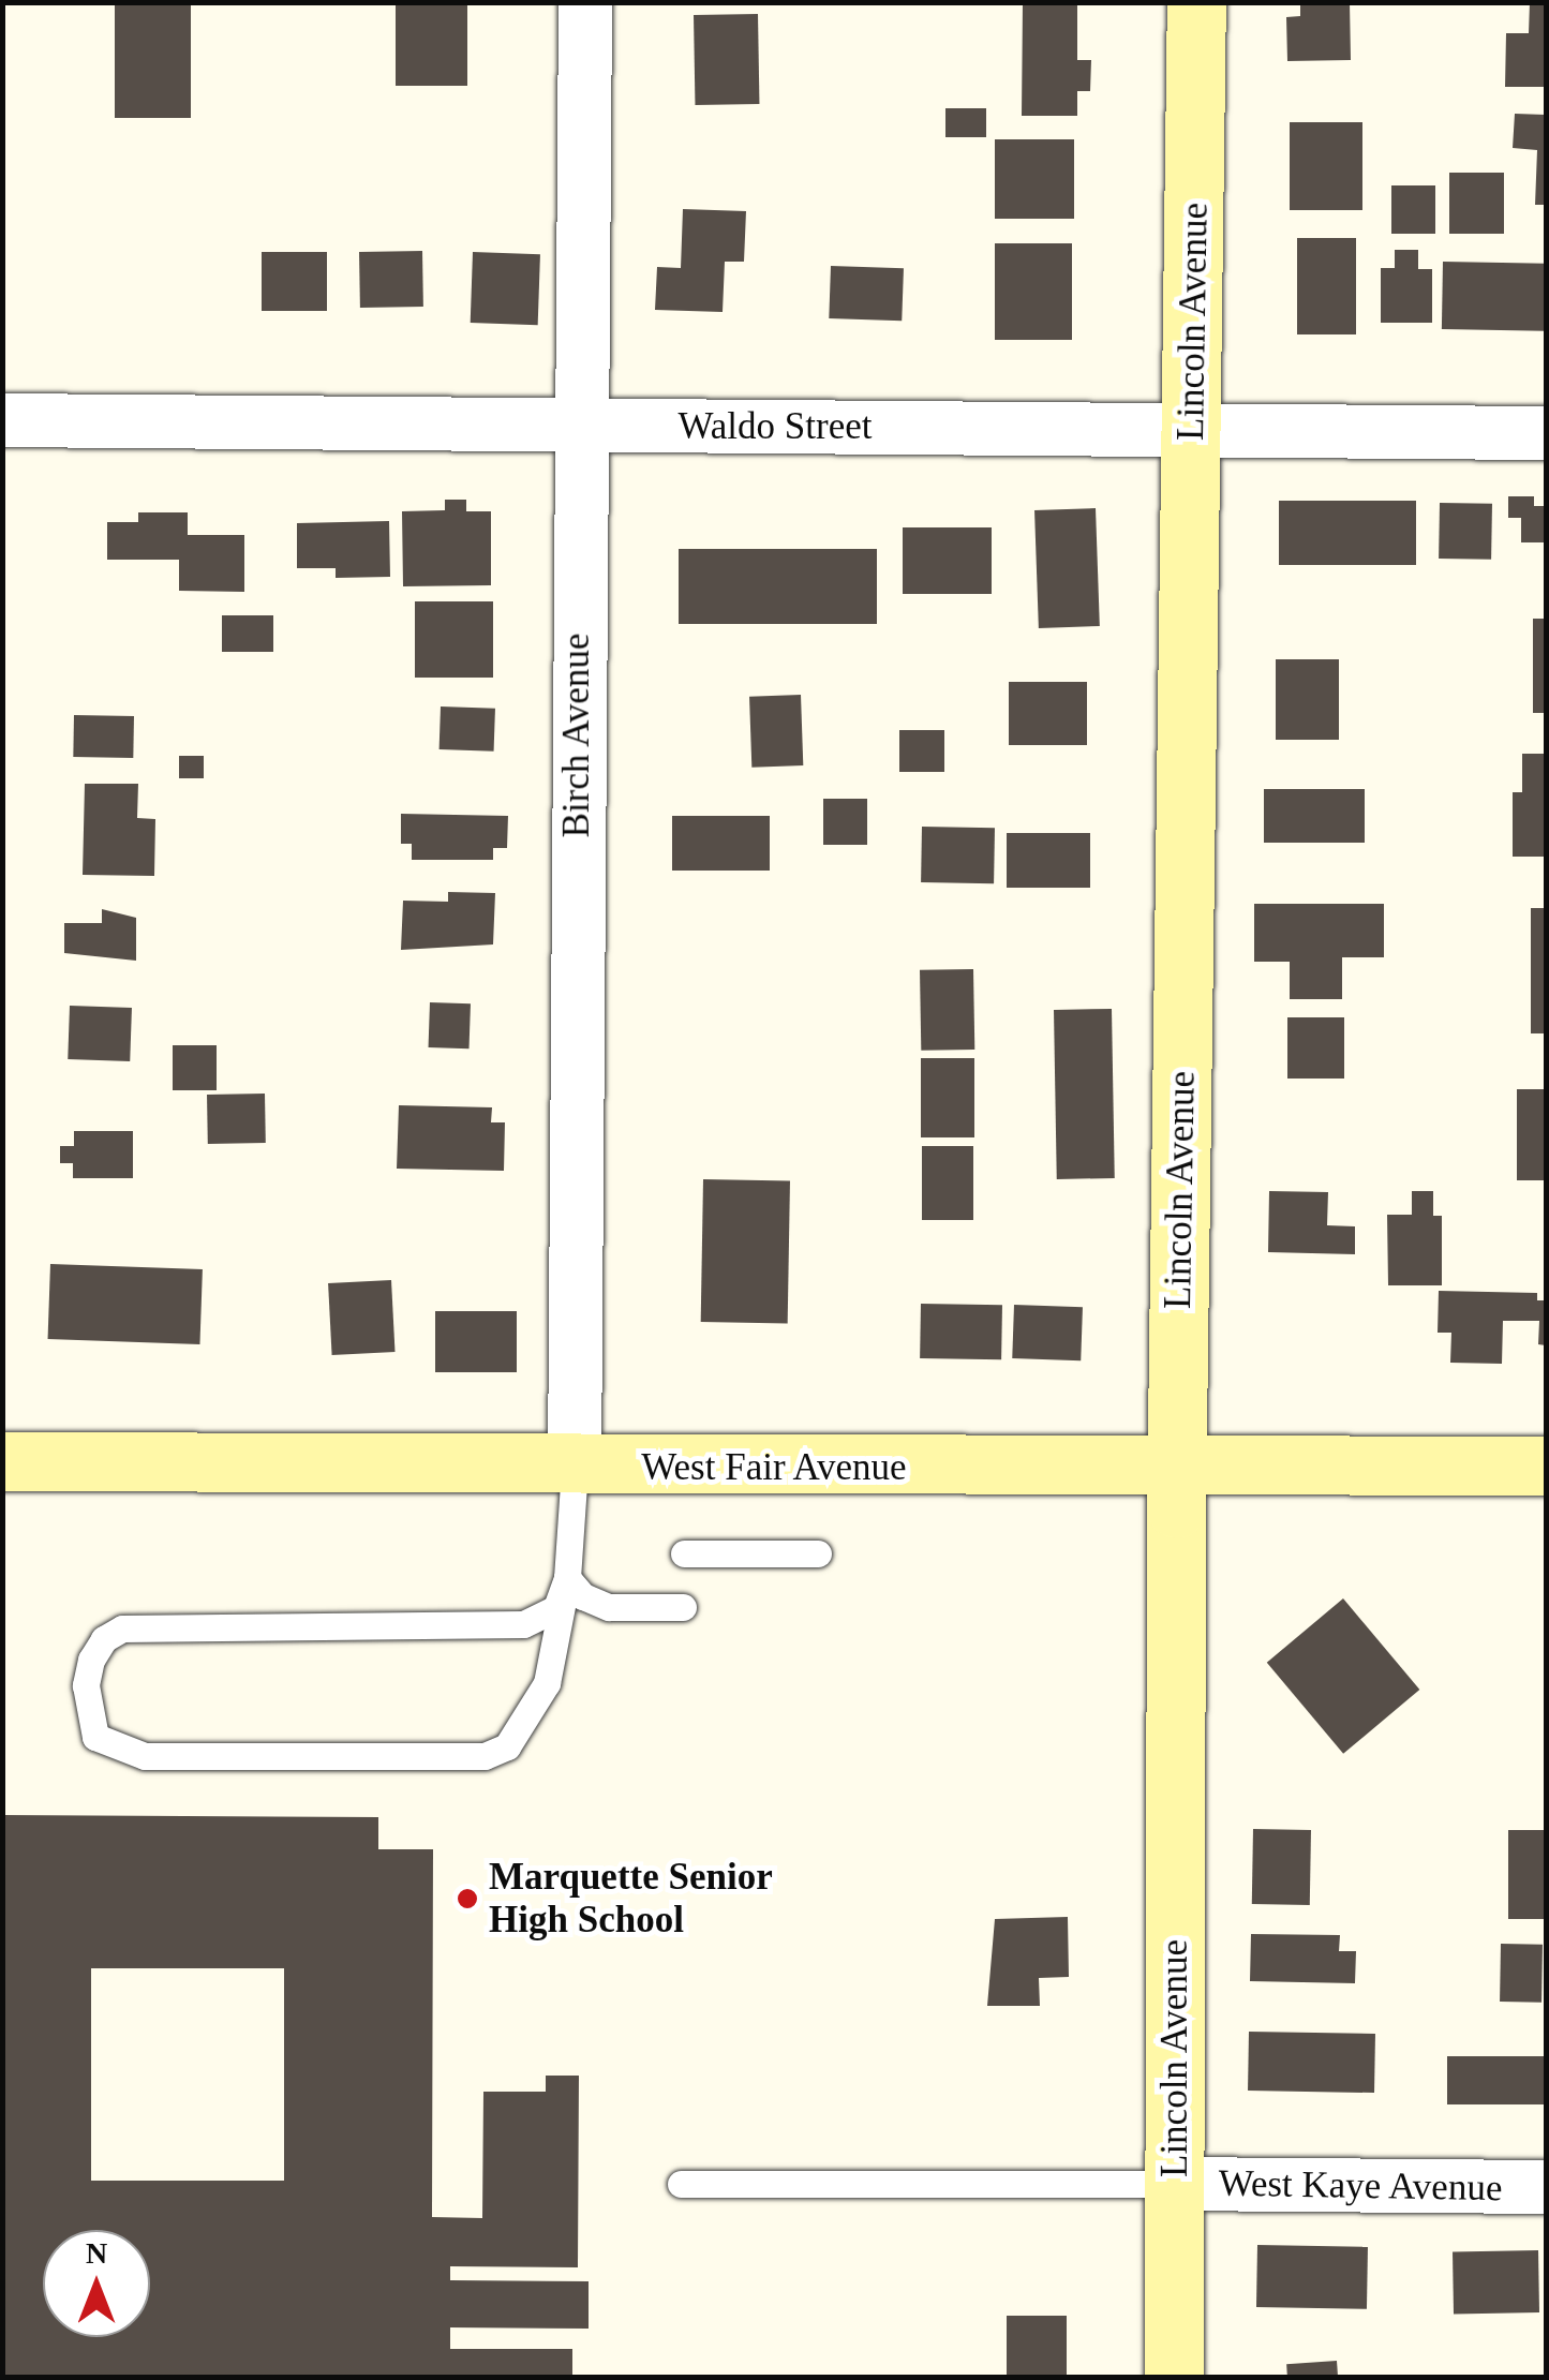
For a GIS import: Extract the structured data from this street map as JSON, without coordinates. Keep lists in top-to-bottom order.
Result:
{
  "streets": {
    "street": [
      "Lincoln Avenue",
      "Waldo Street",
      "Birch Avenue",
      "West Fair Avenue",
      "West Kaye Avenue"
    ]
  },
  "crossings": [
    ["Lincoln Avenue", "Waldo Street"],
    ["Lincoln Avenue", "West Fair Avenue"],
    ["Lincoln Avenue", "West Kaye Avenue"],
    ["Waldo Street", "Birch Avenue"],
    ["Birch Avenue", "West Fair Avenue"]
  ],
  "places": ["Marquette Senior High School"],
  "north": "top"
}
